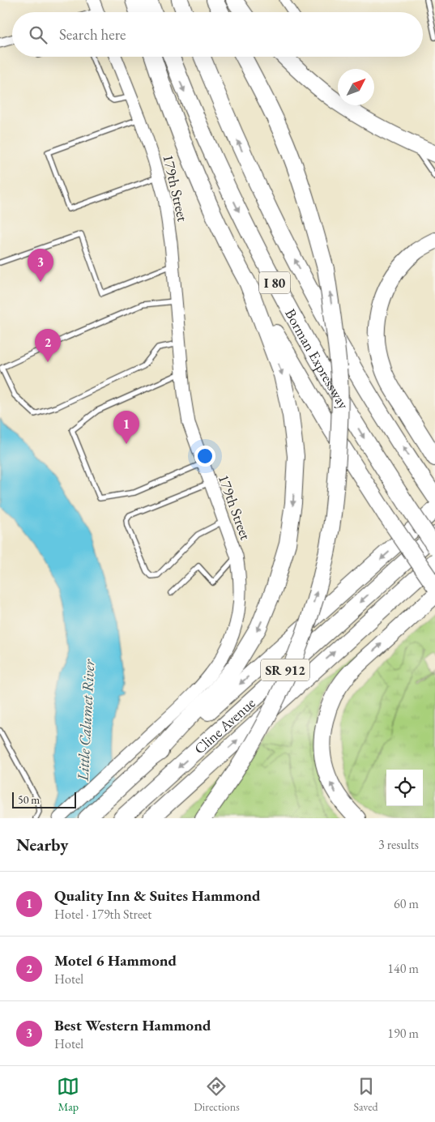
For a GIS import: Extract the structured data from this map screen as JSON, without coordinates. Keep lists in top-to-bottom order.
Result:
{
  "streets": {
    "highway": [
      "I 80",
      "Borman Expressway",
      "SR 912",
      "Cline Avenue"
    ],
    "street": ["179th Street"]
  },
  "water": ["Little Calumet River"],
  "scale_bar": "50 m",
  "north": "top right",
  "page": {
    "search": "Search here",
    "pins": ["3", "2", "1"],
    "scale": "50 m",
    "heading": ["Nearby", "3 results"],
    "list": [
      {
        "mark": "1",
        "name": "Quality Inn & Suites Hammond",
        "note": "Hotel · 179th Street",
        "value": "60 m"
      },
      {
        "mark": "2",
        "name": "Motel 6 Hammond",
        "note": "Hotel",
        "value": "140 m"
      },
      {
        "mark": "3",
        "name": "Best Western Hammond",
        "note": "Hotel",
        "value": "190 m"
      }
    ],
    "nav": ["Map", "Directions", "Saved"]
  }
}
